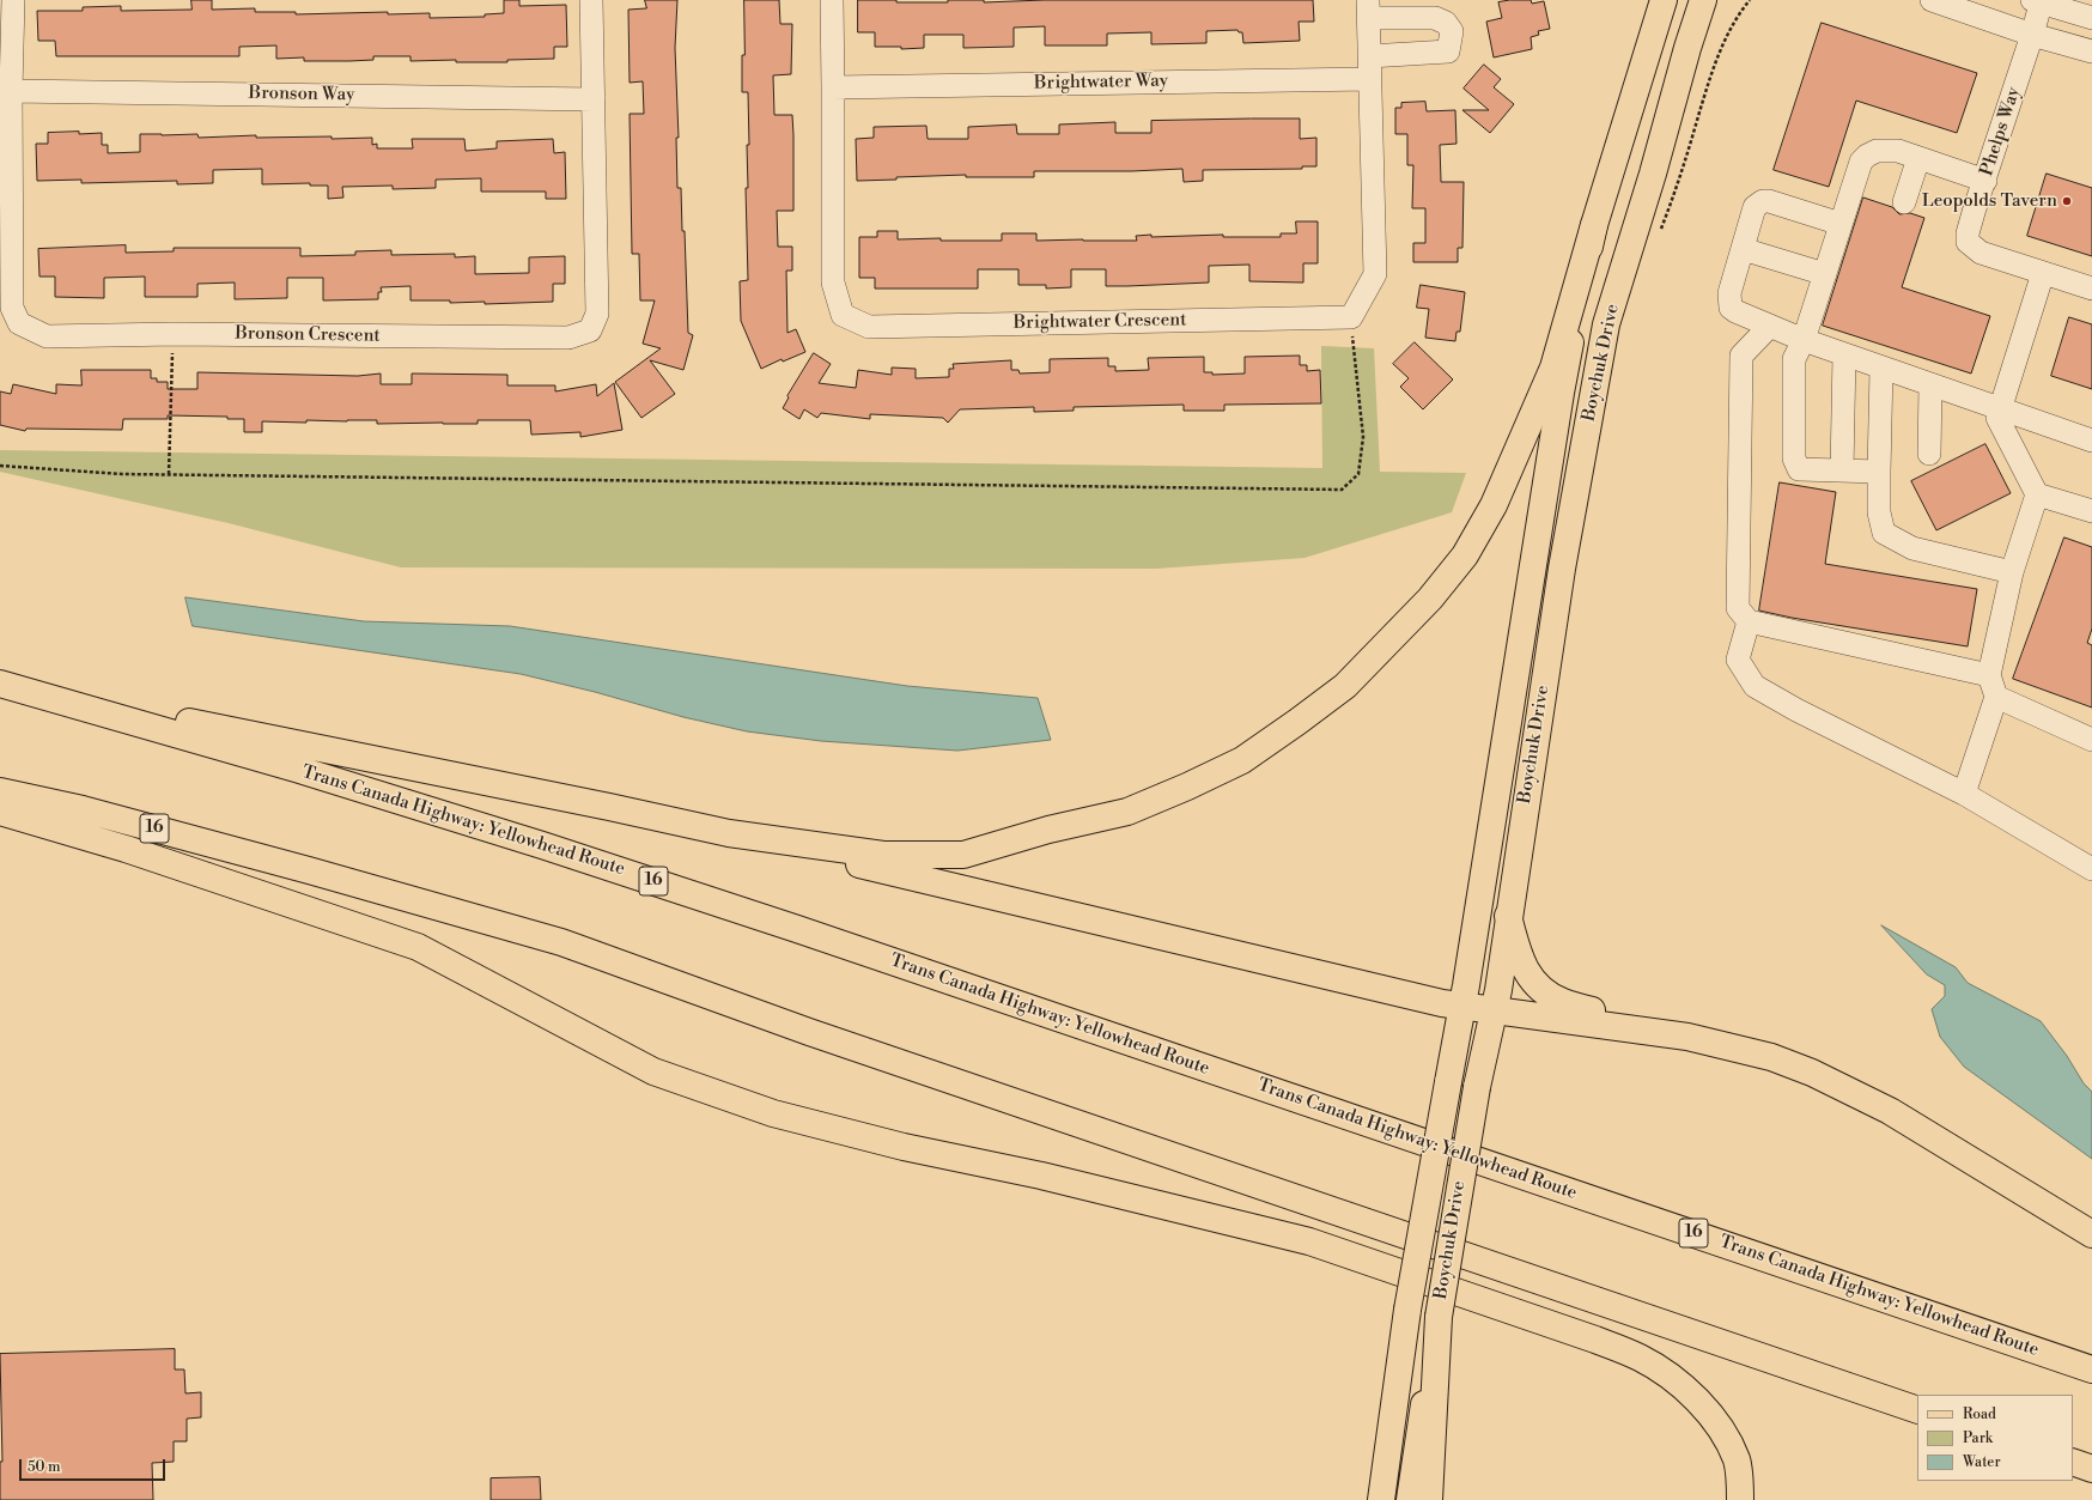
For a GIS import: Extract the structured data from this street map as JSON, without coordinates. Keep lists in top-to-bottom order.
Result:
{
  "streets": {
    "main road": ["Boychuk Drive", "Trans Canada Highway: Yellowhead Route", "16"],
    "street": [
      "Brightwater Way",
      "Bronson Way",
      "Phelps Way",
      "Brightwater Crescent",
      "Bronson Crescent"
    ]
  },
  "crossings": [
    ["Brightwater Way", "Brightwater Crescent"],
    ["Bronson Way", "Bronson Crescent"]
  ],
  "places": ["Leopolds Tavern"],
  "legend": ["Road", "Park", "Water"],
  "scale_bar": "50 m"
}
